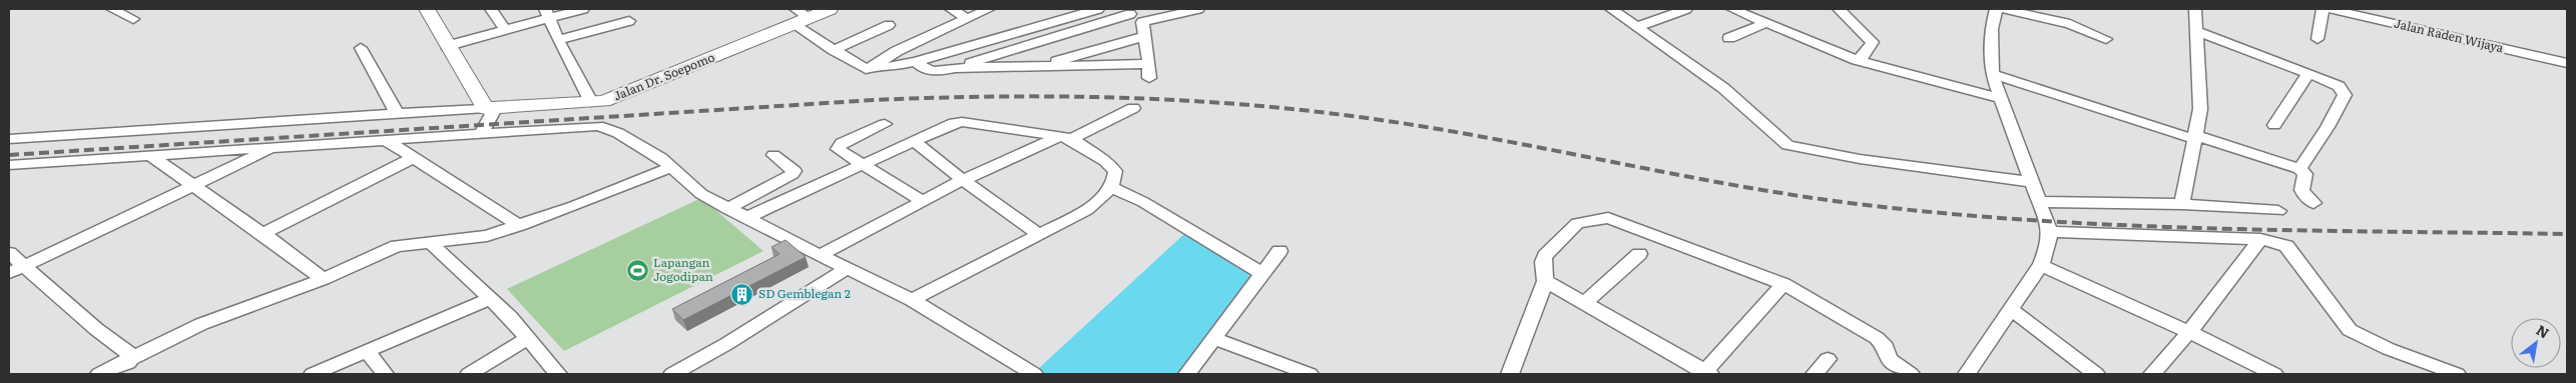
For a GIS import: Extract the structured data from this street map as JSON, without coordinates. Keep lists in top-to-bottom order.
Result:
{
  "streets": {
    "street": ["Jalan Raden Wijaya", "Jalan Dr. Soepomo"]
  },
  "places": {
    "sports": ["Lapangan Jogodipan"],
    "building": ["SD Gemblegan 2"]
  },
  "north": "top right"
}
